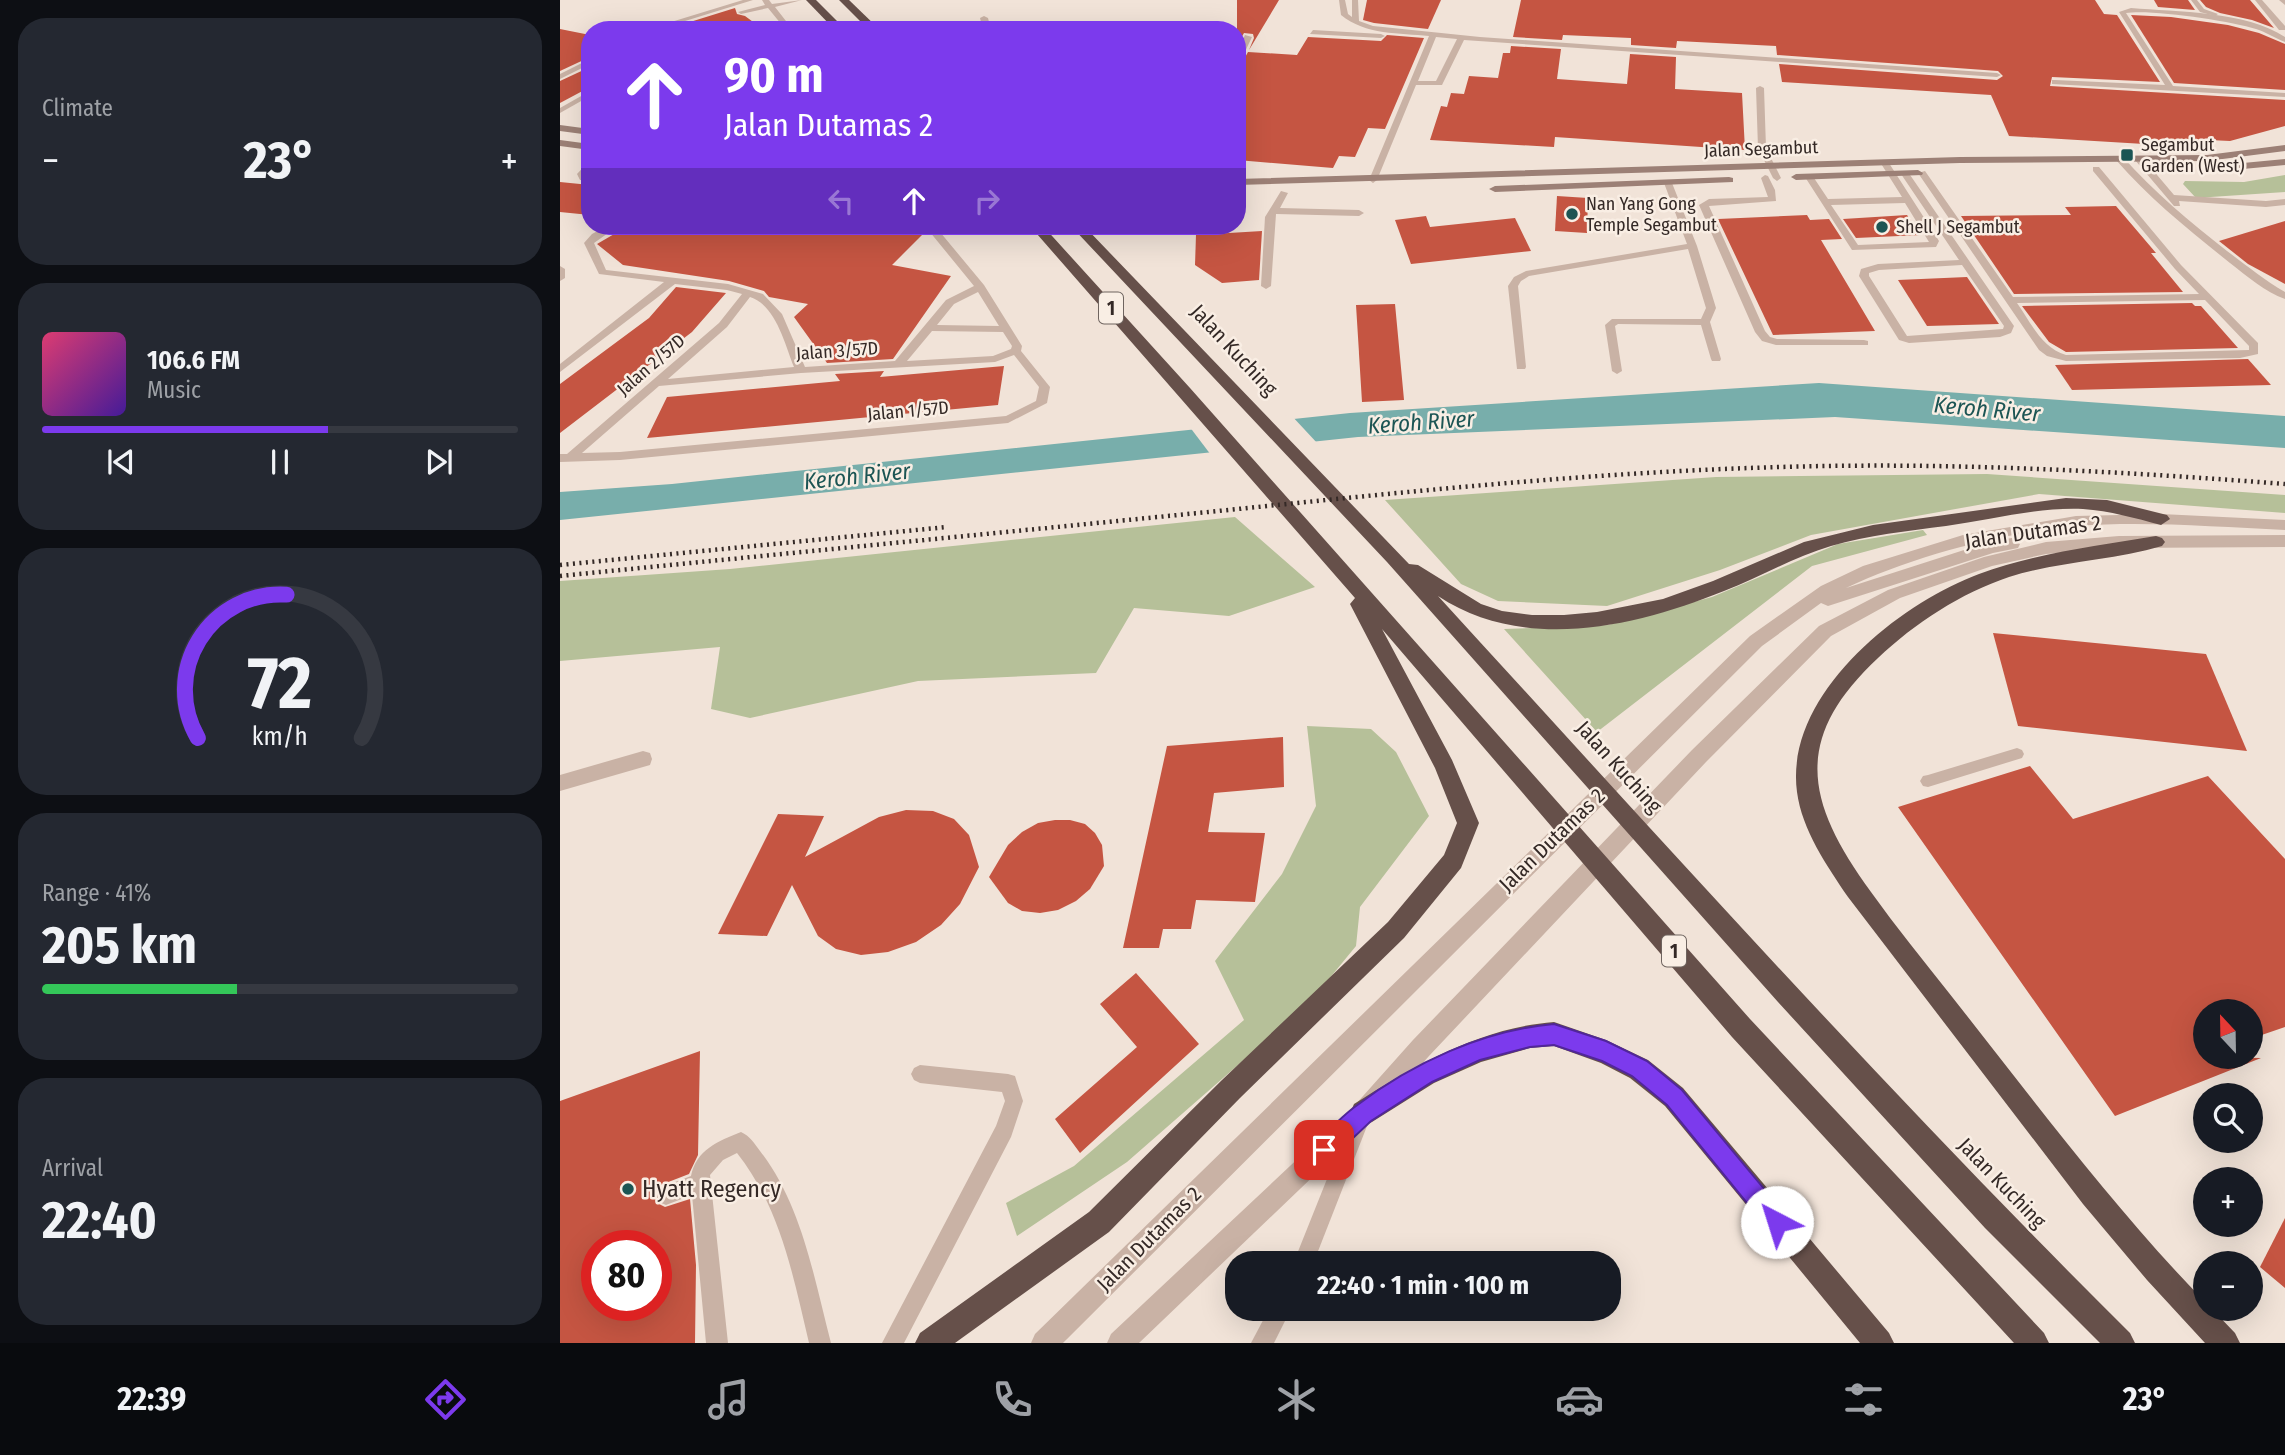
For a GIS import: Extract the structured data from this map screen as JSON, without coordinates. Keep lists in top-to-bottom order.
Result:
{
  "streets": {
    "highway": ["1", "Jalan Kuching"],
    "main road": ["Jalan Segambut"],
    "street": ["Jalan Dutamas 2"],
    "lane": ["Jalan 3/57D", "Jalan 2/57D", "Jalan 1/57D"]
  },
  "crossings": [
    ["Jalan 3/57D", "Jalan 2/57D"],
    ["Jalan 3/57D", "Jalan 1/57D"],
    ["Jalan 2/57D", "Jalan 1/57D"]
  ],
  "water": ["Keroh River"],
  "places": {
    "transit": ["Segambut Garden (West)"],
    "other": ["Nan Yang Gong Temple Segambut", "Shell J Segambut", "Hyatt Regency"]
  },
  "north": "top",
  "page": {
    "tile": [
      "Climate",
      ["Range · 41%", "205 km"],
      ["Arrival", "22:40"]
    ],
    "turn": ["90 m", "Jalan Dutamas 2"],
    "heat": ["−", "23°", "+"],
    "song": ["106.6 FM", "Music"],
    "map_buttons": ["+", "−"],
    "limit": "80",
    "trip": "22:40 · 1 min · 100 m",
    "tabs": ["22:39", "23°"],
    "gauge": ["72", "km/h"]
  }
}
